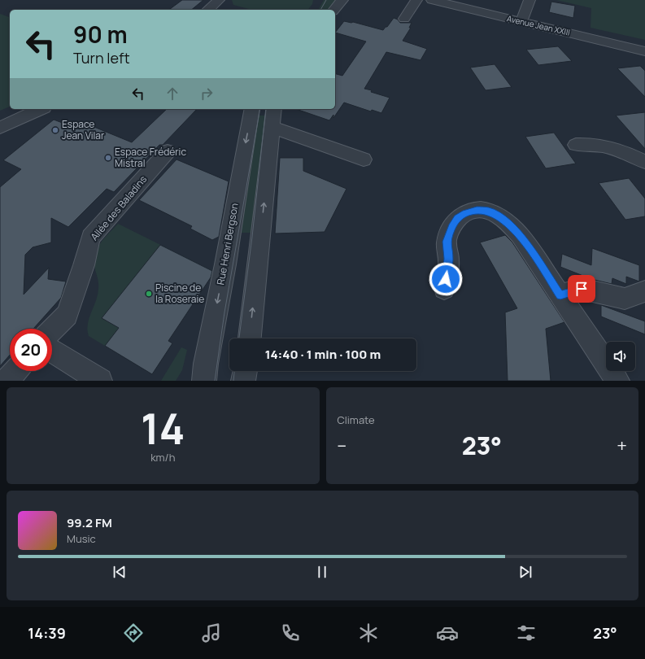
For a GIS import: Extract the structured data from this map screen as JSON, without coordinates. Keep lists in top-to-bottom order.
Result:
{
  "streets": {
    "street": ["Avenue Jean XXIII", "Allée des Baladins", "Rue Henri Bergson"]
  },
  "places": ["Espace Jean Vilar", "Espace Frédéric Mistral", "Piscine de la Roseraie"],
  "page": {
    "turn": ["90 m", "Turn left"],
    "limit": "20",
    "trip": "14:40 · 1 min · 100 m",
    "tile": [
      ["14", "km/h"],
      "Climate"
    ],
    "heat": ["−", "23°", "+"],
    "song": ["99.2 FM", "Music"],
    "tabs": ["14:39", "23°"]
  }
}
